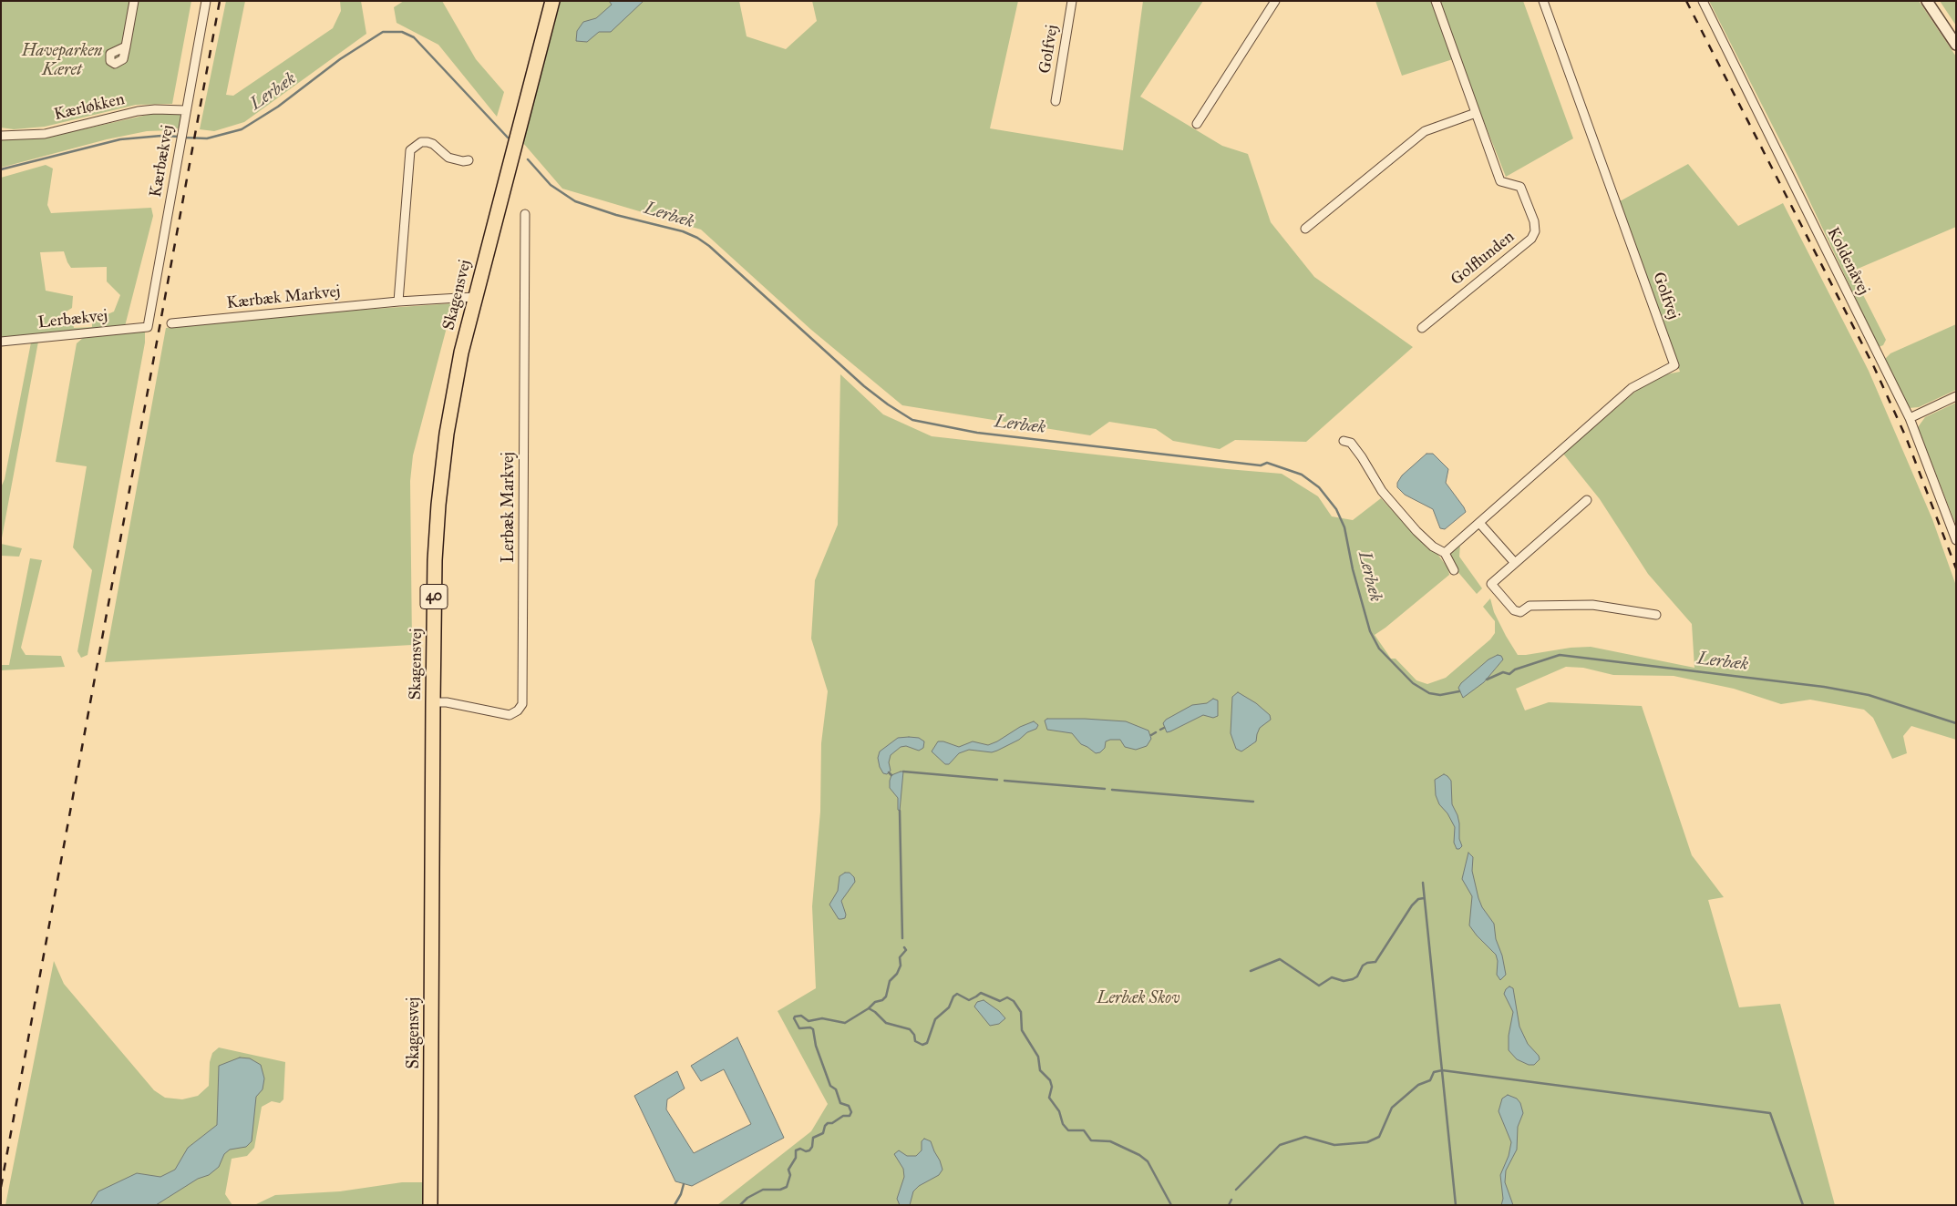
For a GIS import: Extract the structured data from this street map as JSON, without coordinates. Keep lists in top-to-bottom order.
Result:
{
  "streets": {
    "main road": ["Skagensvej", "40"],
    "street": [
      "Golfvej",
      "Kærløkken",
      "Kærbækvej",
      "Golflunden",
      "Koldenåvej",
      "Kærbæk Markvej",
      "Lerbækvej",
      "Lerbæk Markvej"
    ]
  },
  "crossings": [
    ["Kærløkken", "Kærbækvej"],
    ["Kærbækvej", "Lerbækvej"],
    ["Skagensvej", "Kærbæk Markvej"],
    ["Skagensvej", "Lerbæk Markvej"]
  ],
  "water": ["Lerbæk"],
  "parks": ["Haveparken Kæret", "Lerbæk Skov"]
}
